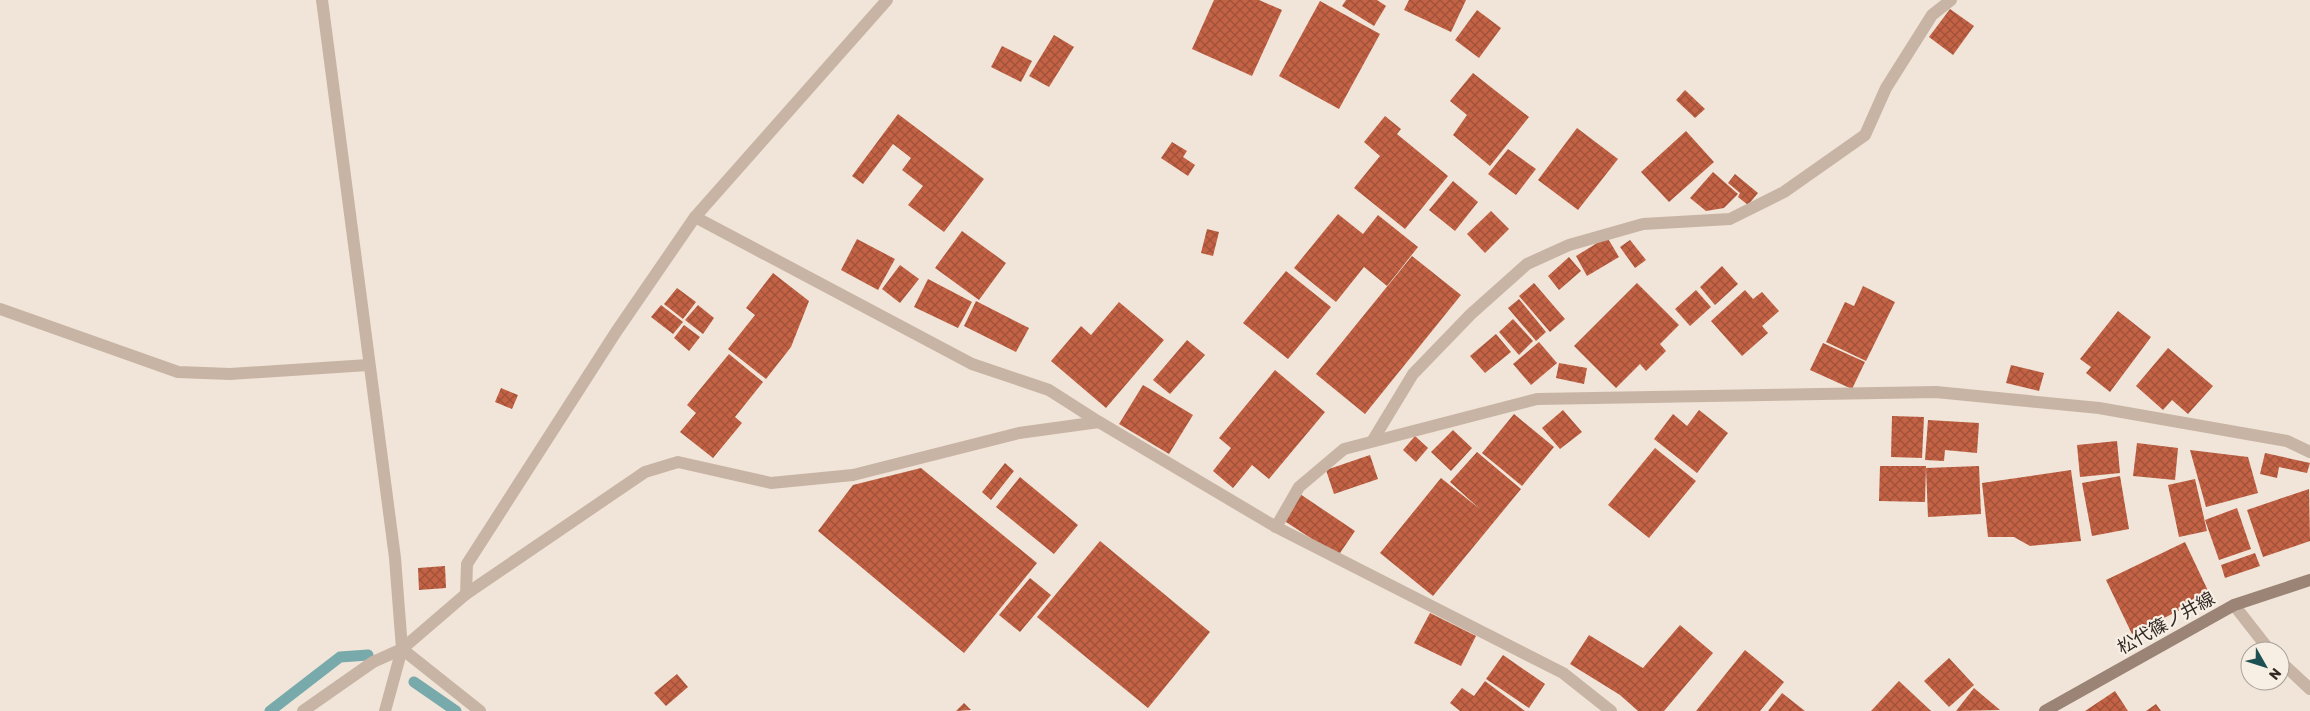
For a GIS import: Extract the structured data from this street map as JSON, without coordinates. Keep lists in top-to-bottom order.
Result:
{
  "streets": {
    "main road": ["松代篠ノ井線"]
  },
  "north": "bottom right"
}
